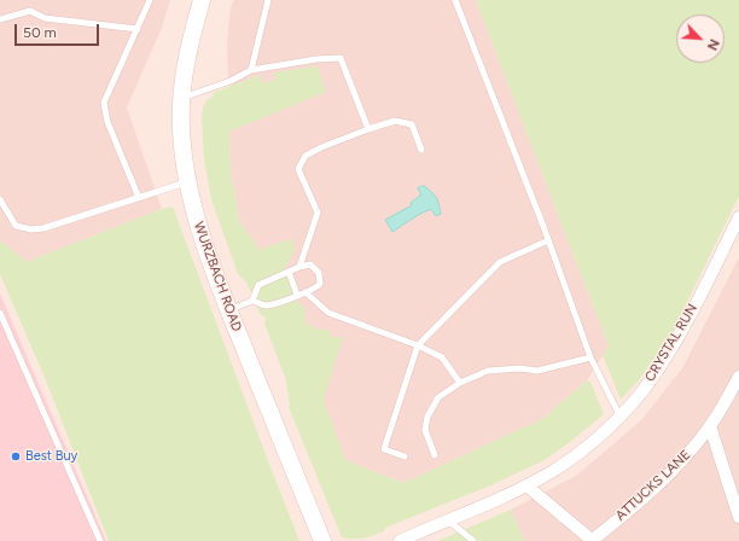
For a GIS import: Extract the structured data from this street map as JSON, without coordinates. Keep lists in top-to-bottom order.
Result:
{
  "streets": {
    "main road": ["WURZBACH ROAD"],
    "street": ["CRYSTAL RUN", "ATTUCKS LANE"]
  },
  "places": ["Best Buy"],
  "scale_bar": "50 m",
  "north": "bottom right"
}
